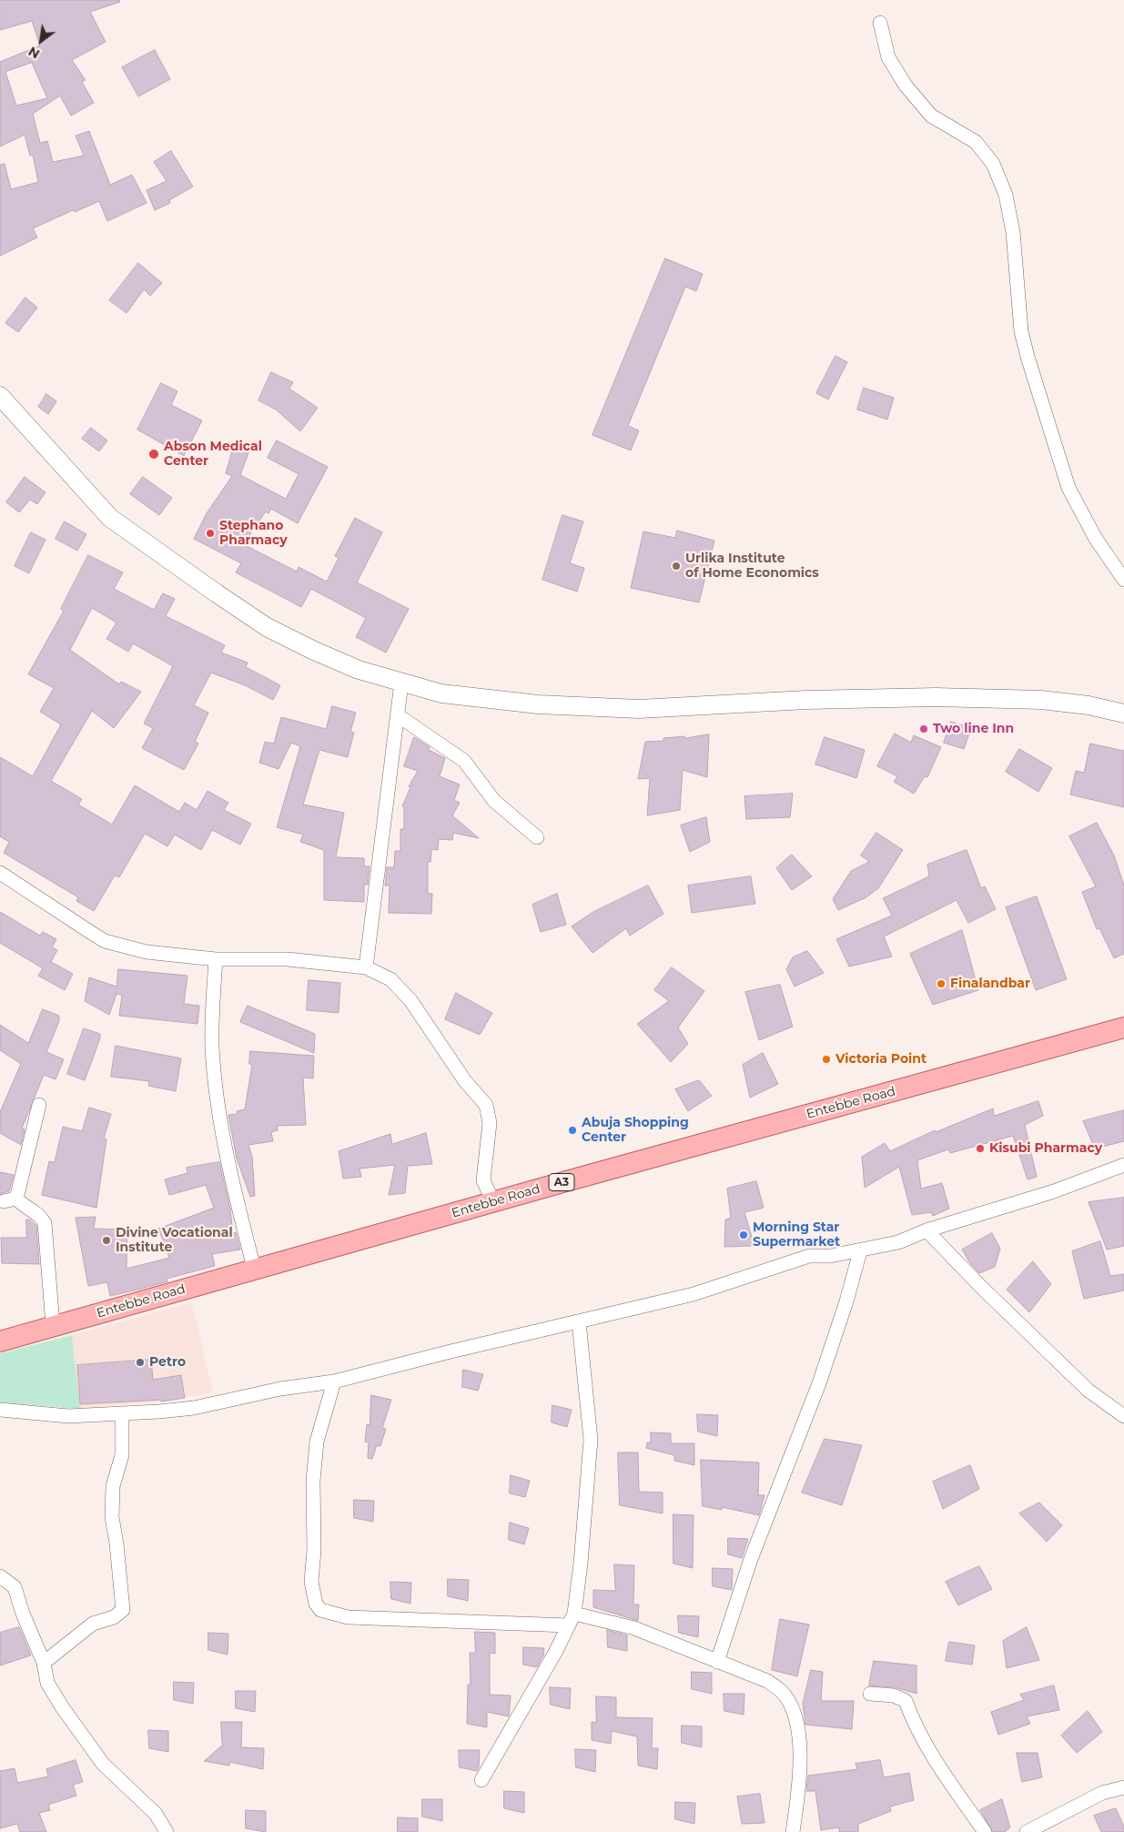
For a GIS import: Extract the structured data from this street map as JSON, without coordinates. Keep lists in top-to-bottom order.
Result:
{
  "streets": {
    "main road": ["Entebbe Road", "A3"]
  },
  "places": [
    "Abson Medical Center",
    "Stephano Pharmacy",
    "Urlika Institute of Home Economics",
    "Two line Inn",
    "Finalandbar",
    "Victoria Point",
    "Abuja Shopping Center",
    "Kisubi Pharmacy",
    "Morning Star Supermarket",
    "Divine Vocational Institute",
    "Petro"
  ],
  "north": "bottom left"
}
